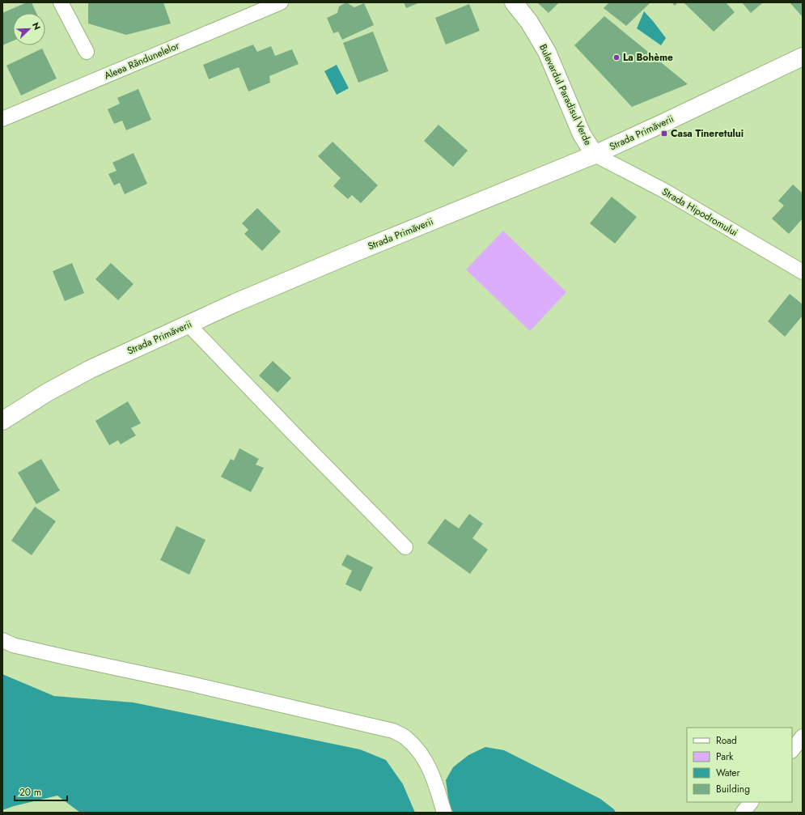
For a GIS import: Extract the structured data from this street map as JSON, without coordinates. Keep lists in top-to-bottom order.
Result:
{
  "streets": {
    "main road": ["Bulevardul Paradisul Verde", "Strada Primăverii"],
    "street": ["Aleea Rândunelelor", "Strada Hipodromului"]
  },
  "crossings": [
    ["Bulevardul Paradisul Verde", "Strada Primăverii"],
    ["Bulevardul Paradisul Verde", "Strada Hipodromului"],
    ["Strada Primăverii", "Strada Hipodromului"]
  ],
  "places": {
    "other": ["La Bohème"],
    "transit": ["Casa Tineretului"]
  },
  "legend": [
    "Road",
    "Park",
    "Water",
    "Building"
  ],
  "scale_bar": "20 m",
  "north": "top right"
}
